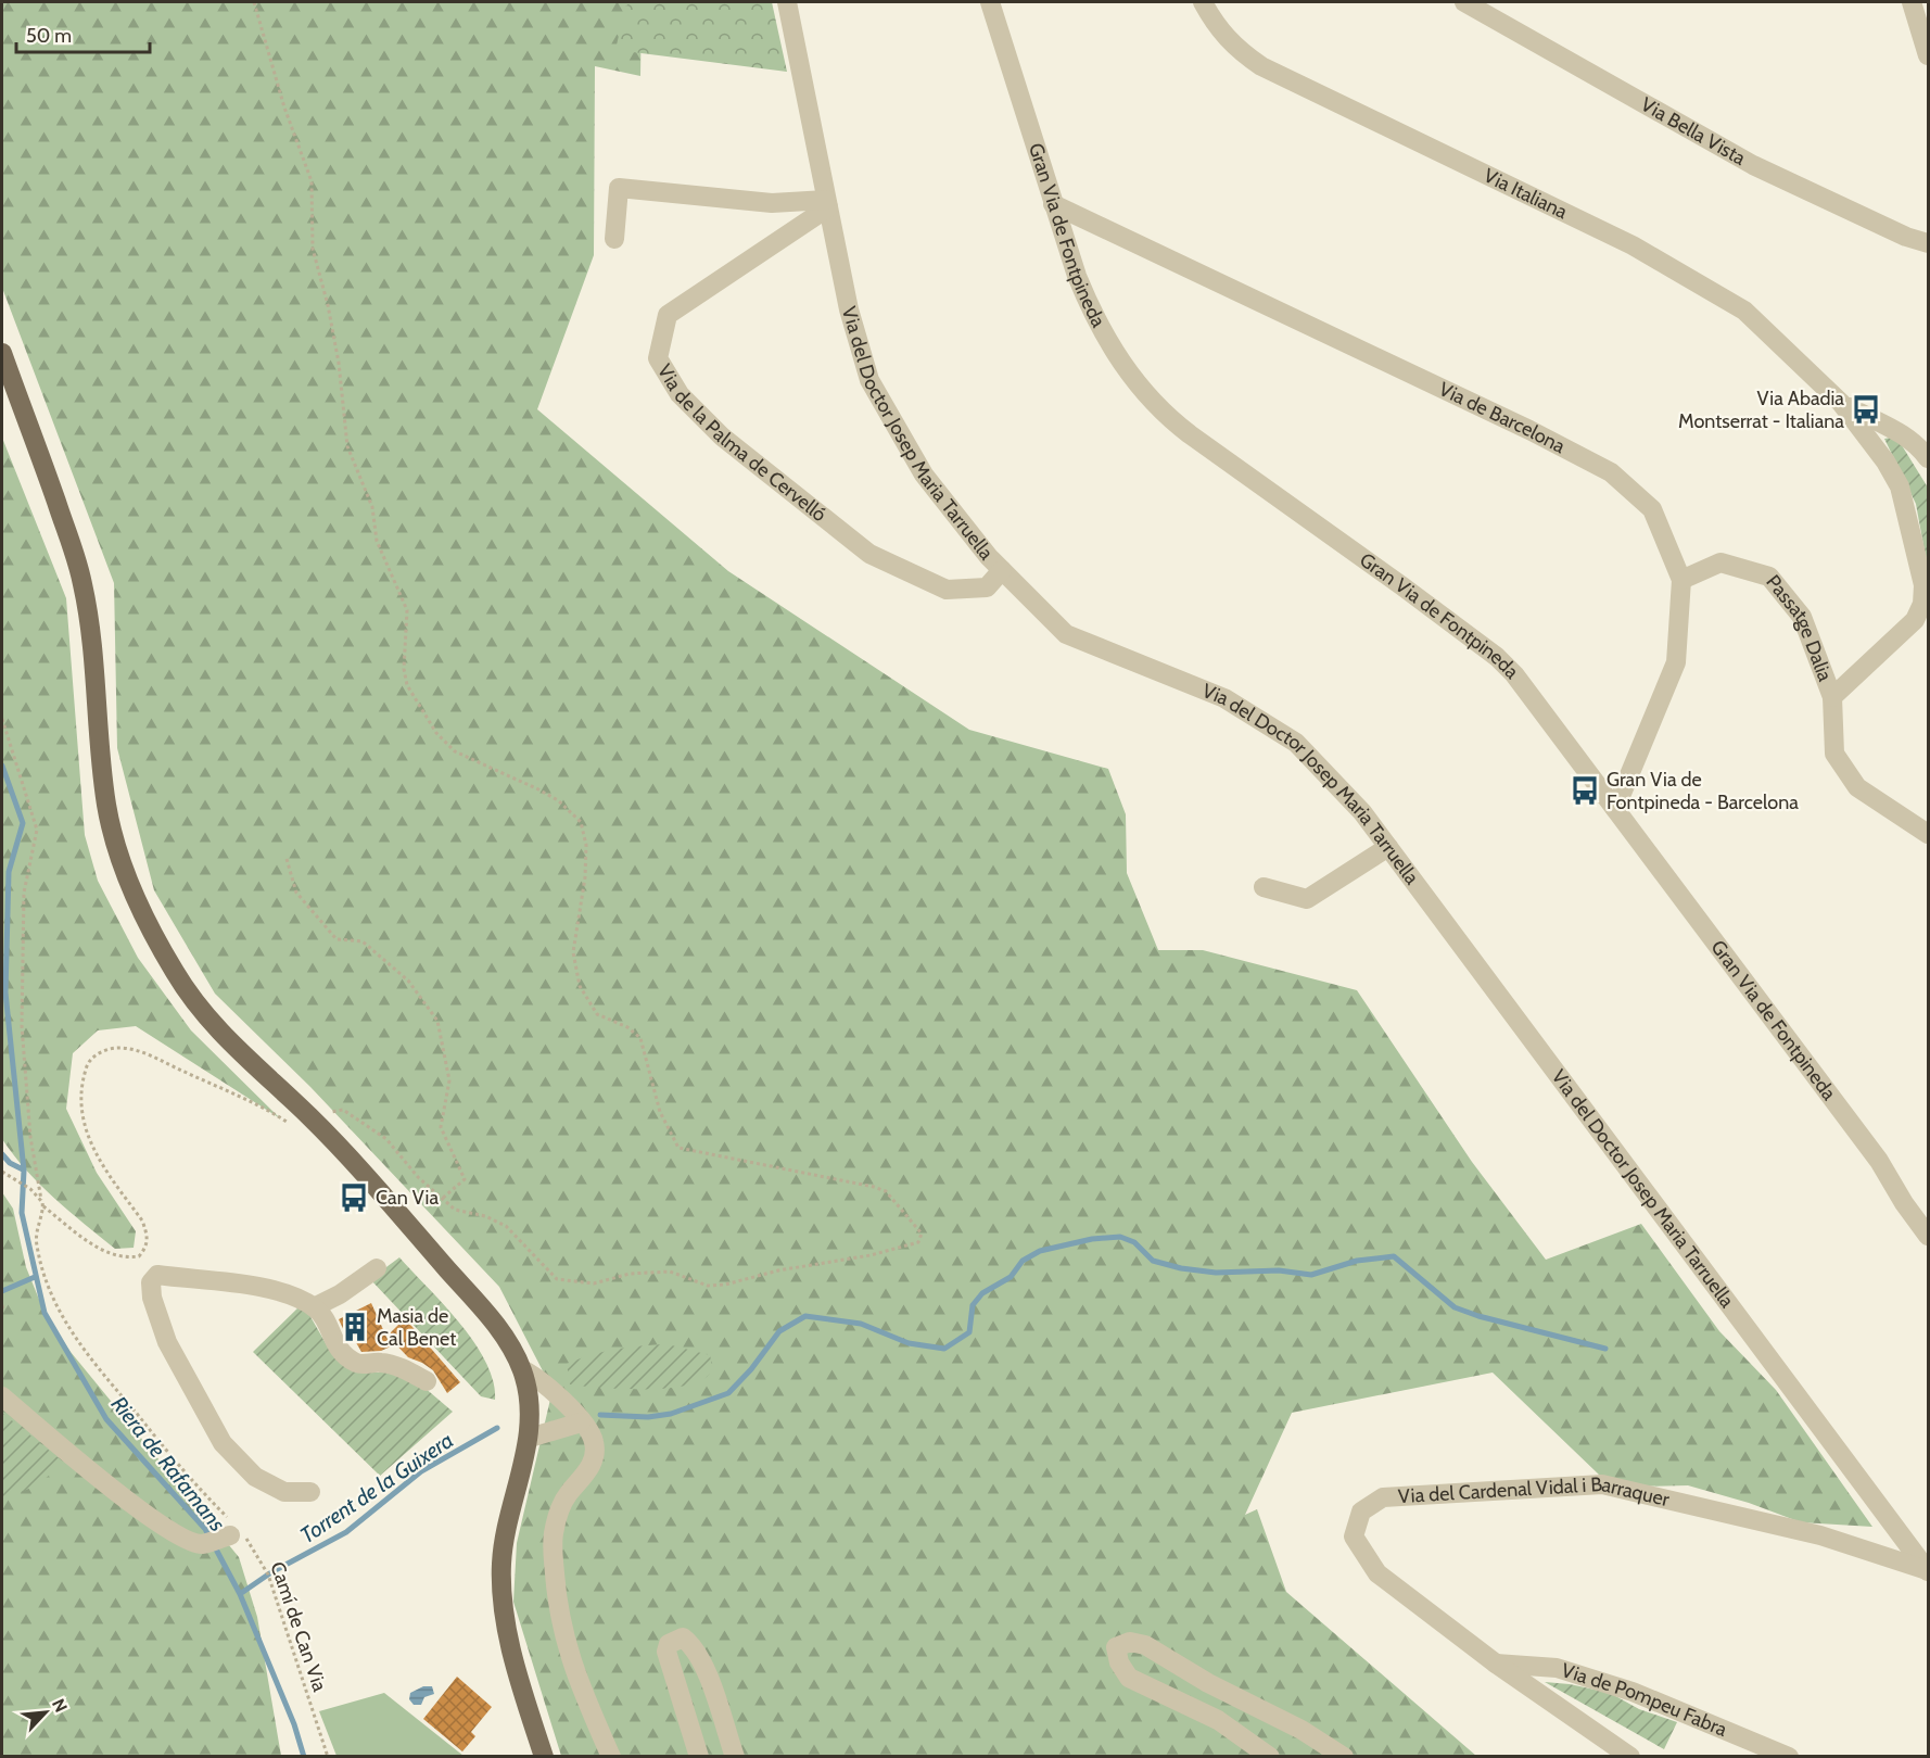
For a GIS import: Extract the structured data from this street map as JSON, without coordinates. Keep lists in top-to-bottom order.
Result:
{
  "streets": {
    "street": [
      "Via Bella Vista",
      "Via Italiana",
      "Gran Via de Fontpineda",
      "Via de Barcelona",
      "Via del Doctor Josep Maria Tarruella",
      "Via de la Palma de Cervelló",
      "Passatge Dalia",
      "Via del Cardenal Vidal i Barraquer",
      "Via de Pompeu Fabra"
    ],
    "path": ["Camí de Can Via"]
  },
  "crossings": [
    ["Gran Via de Fontpineda", "Via de Barcelona"],
    ["Via de Barcelona", "Passatge Dalia"],
    ["Via del Doctor Josep Maria Tarruella", "Via de la Palma de Cervelló"],
    ["Via del Doctor Josep Maria Tarruella", "Via del Cardenal Vidal i Barraquer"],
    ["Via del Cardenal Vidal i Barraquer", "Via de Pompeu Fabra"]
  ],
  "water": ["Riera de Rafamans", "Torrent de la Guixera"],
  "places": {
    "bus stop": ["Via Abadia Montserrat - Italiana", "Gran Via de Fontpineda - Barcelona", "Can Via"],
    "building": ["Masia de Cal Benet"]
  },
  "scale_bar": "50 m",
  "north": "top right"
}
